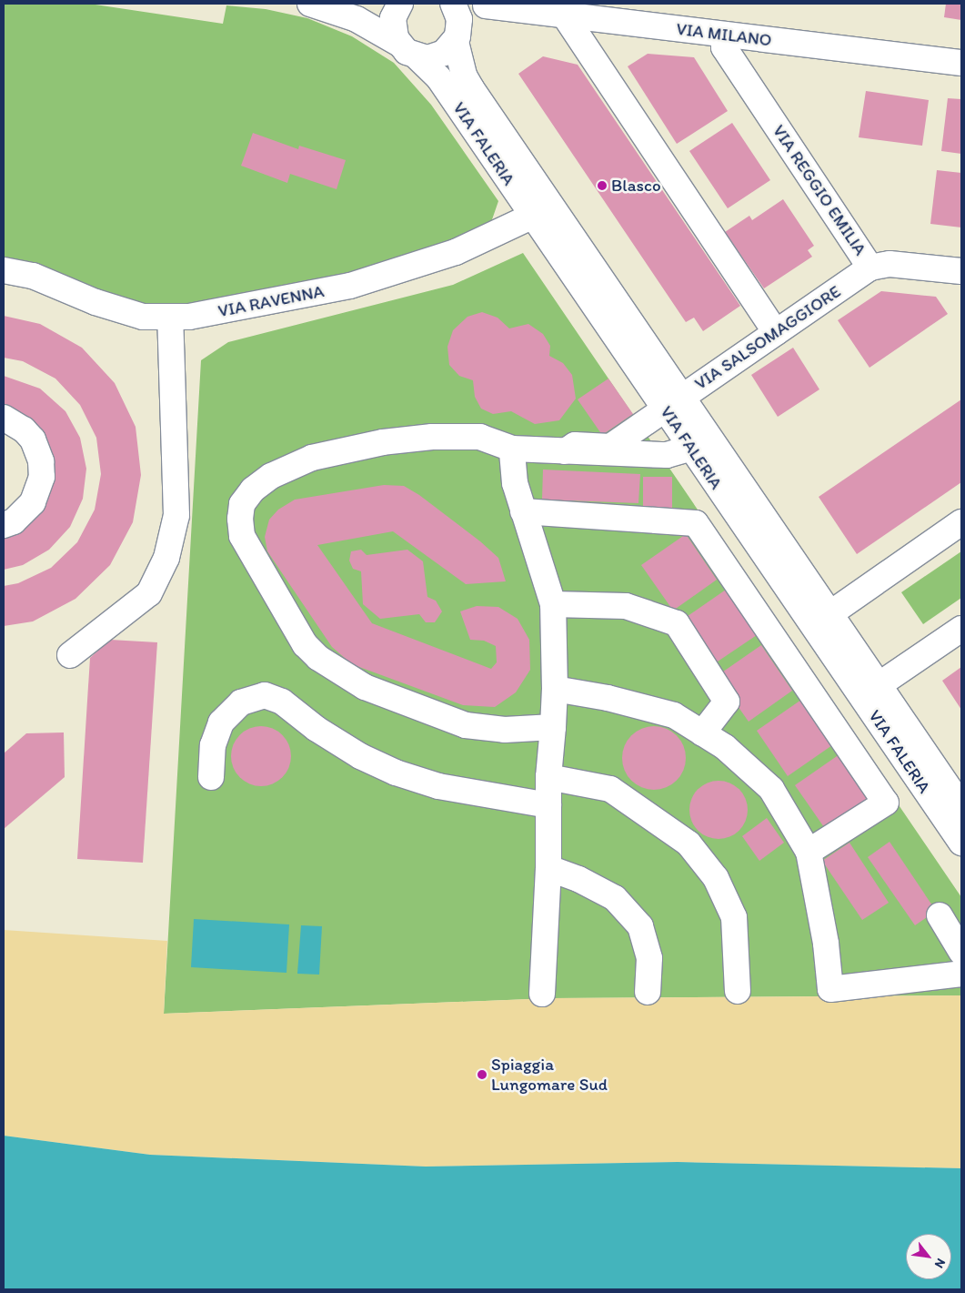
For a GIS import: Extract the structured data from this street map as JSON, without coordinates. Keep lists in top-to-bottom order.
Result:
{
  "streets": {
    "street": [
      "VIA MILANO",
      "VIA FALERIA",
      "VIA REGGIO EMILIA",
      "VIA RAVENNA",
      "VIA SALSOMAGGIORE"
    ]
  },
  "crossings": [
    ["VIA MILANO", "VIA FALERIA"],
    ["VIA MILANO", "VIA REGGIO EMILIA"],
    ["VIA FALERIA", "VIA RAVENNA"],
    ["VIA FALERIA", "VIA SALSOMAGGIORE"],
    ["VIA REGGIO EMILIA", "VIA SALSOMAGGIORE"]
  ],
  "places": ["Blasco", "Spiaggia Lungomare Sud"],
  "north": "bottom right"
}
